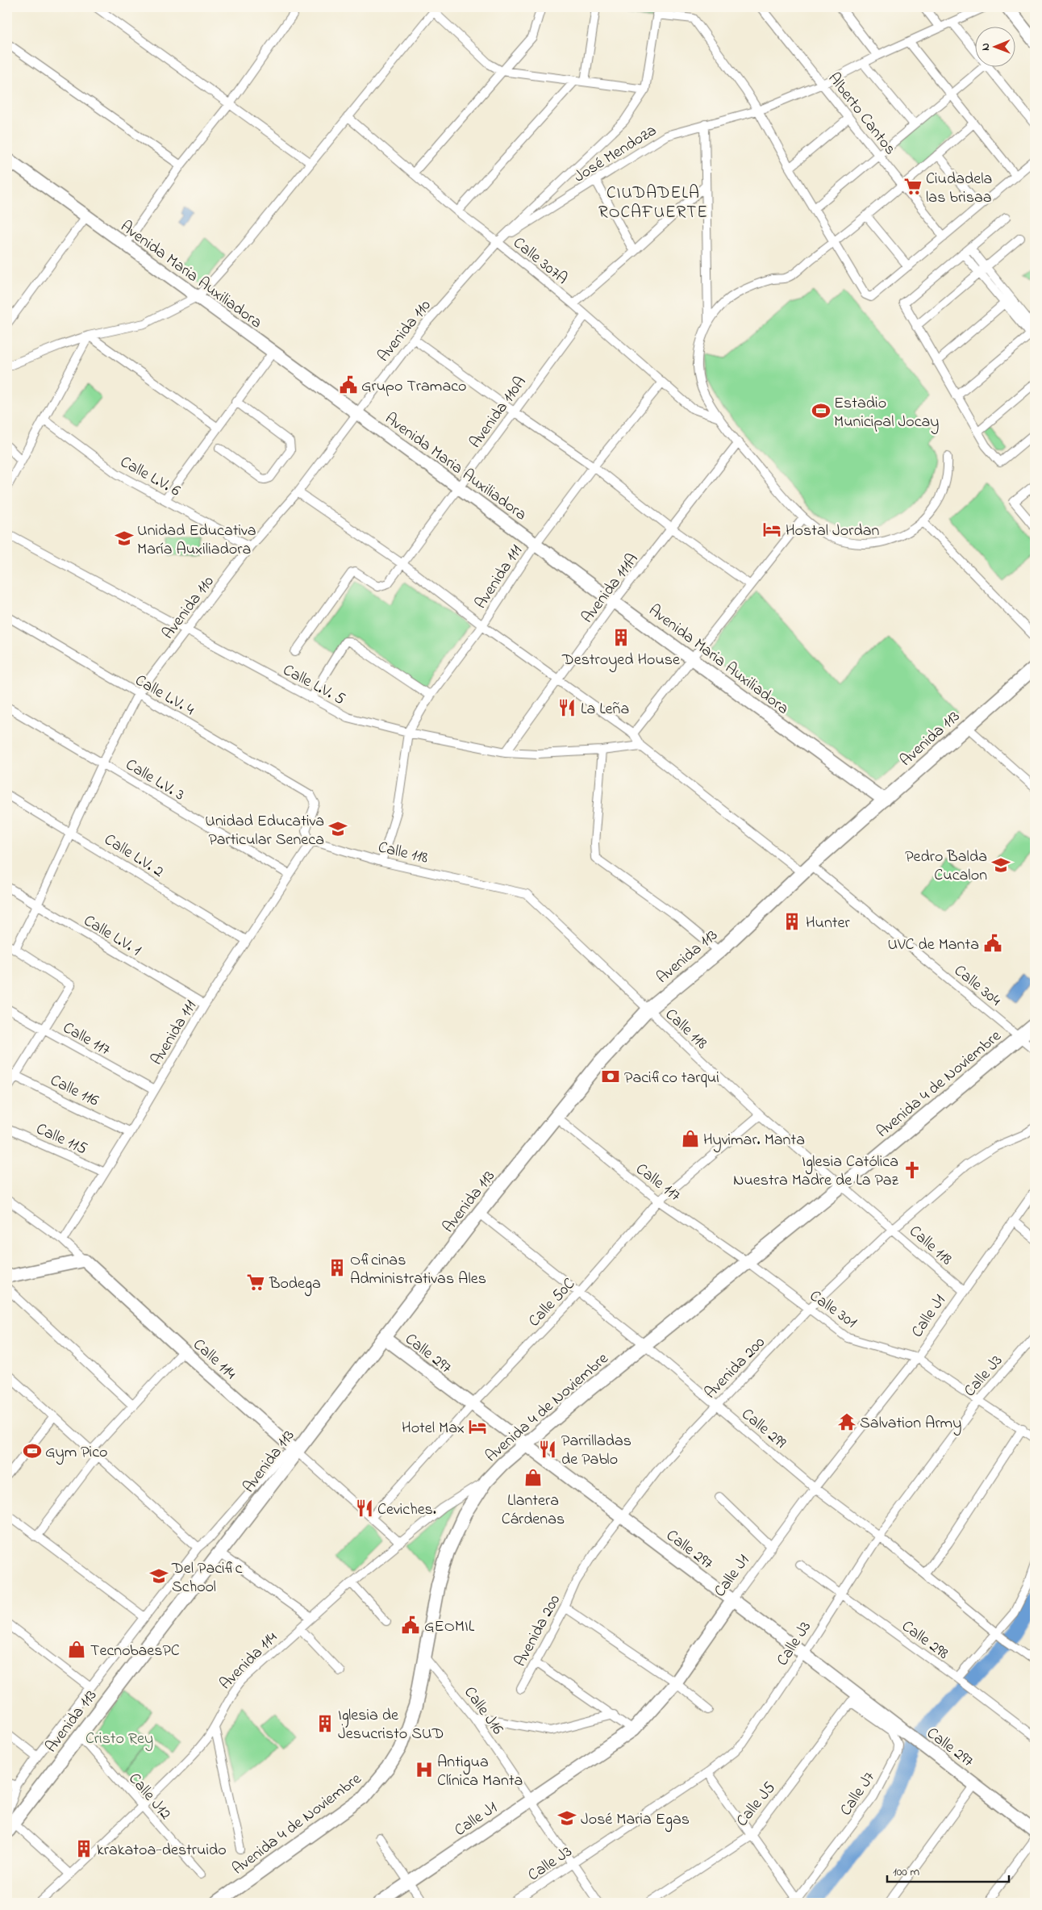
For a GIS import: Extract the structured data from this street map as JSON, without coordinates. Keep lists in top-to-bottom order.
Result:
{
  "streets": {
    "main road": ["Avenida 113", "Avenida 4 de Noviembre"],
    "street": [
      "Alberto Cantos",
      "José Mendoza",
      "Calle 307A",
      "Avenida Maria Auxiliadora",
      "Avenida 110",
      "Avenida 110A",
      "Calle L.V. 6",
      "Avenida 111",
      "Avenida 111A",
      "Calle L.V. 5",
      "Calle L.V. 4",
      "Calle L.V. 3",
      "Calle 118",
      "Calle L.V. 2",
      "Calle L.V. 1",
      "Calle 304",
      "Calle 117",
      "Calle 116",
      "Calle 115",
      "Calle 50C",
      "Calle 301",
      "Calle J1",
      "Calle 297",
      "Calle 114",
      "Avenida 200",
      "Calle J3",
      "Calle 299",
      "Calle 298",
      "Avenida 114",
      "Calle J16",
      "Calle J7",
      "Calle J12",
      "Calle J5"
    ]
  },
  "crossings": [
    ["Alberto Cantos", "José Mendoza"],
    ["José Mendoza", "Calle 307A"],
    ["José Mendoza", "Avenida 110"],
    ["Calle 307A", "Avenida 110"],
    ["Calle 307A", "Avenida 110A"],
    ["Calle 307A", "Avenida 111"],
    ["Avenida Maria Auxiliadora", "Avenida 110"],
    ["Avenida Maria Auxiliadora", "Avenida 110A"],
    ["Avenida Maria Auxiliadora", "Avenida 111"],
    ["Avenida Maria Auxiliadora", "Avenida 111A"],
    ["Avenida Maria Auxiliadora", "Avenida 113"],
    ["Avenida 110", "Calle L.V. 6"],
    ["Avenida 110", "Calle L.V. 5"],
    ["Avenida 110", "Calle L.V. 4"],
    ["Avenida 110", "Calle L.V. 3"],
    ["Avenida 110", "Calle L.V. 2"],
    ["Avenida 110", "Calle L.V. 1"],
    ["Avenida 111", "Calle L.V. 5"],
    ["Avenida 111", "Calle L.V. 4"],
    ["Avenida 111", "Calle L.V. 3"],
    ["Avenida 111", "Calle 118"],
    ["Avenida 111", "Calle L.V. 2"],
    ["Avenida 111", "Calle L.V. 1"],
    ["Avenida 111", "Calle 117"],
    ["Avenida 111", "Calle 116"],
    ["Avenida 111", "Calle 115"],
    ["Avenida 111", "Calle 114"],
    ["Avenida 111A", "Calle L.V. 5"],
    ["Calle L.V. 5", "Calle 304"],
    ["Calle L.V. 4", "Calle 118"],
    ["Avenida 113", "Calle 118"],
    ["Avenida 113", "Calle 304"],
    ["Avenida 113", "Calle 117"],
    ["Avenida 113", "Calle 297"],
    ["Avenida 113", "Calle 114"],
    ["Avenida 113", "Calle 299"],
    ["Avenida 113", "Calle J12"],
    ["Calle 118", "Avenida 4 de Noviembre"],
    ["Calle 118", "Calle 50C"],
    ["Calle 118", "Calle J1"],
    ["Calle 118", "Avenida 200"],
    ["Calle 304", "Avenida 4 de Noviembre"],
    ["Calle 117", "Avenida 4 de Noviembre"],
    ["Calle 117", "Calle 50C"],
    ["Calle 117", "Calle 301"],
    ["Avenida 4 de Noviembre", "Calle 301"],
    ["Avenida 4 de Noviembre", "Calle 297"],
    ["Avenida 4 de Noviembre", "Calle 299"],
    ["Avenida 4 de Noviembre", "Avenida 114"],
    ["Avenida 4 de Noviembre", "Calle J16"],
    ["Calle 50C", "Calle 297"],
    ["Calle 50C", "Calle 114"],
    ["Calle 50C", "Calle 299"],
    ["Calle 301", "Calle J1"],
    ["Calle 301", "Avenida 200"],
    ["Calle 301", "Calle J3"],
    ["Calle J1", "Calle 297"],
    ["Calle J1", "Calle 299"],
    ["Calle J1", "Calle J16"],
    ["Calle 297", "Avenida 200"],
    ["Calle 297", "Calle J3"],
    ["Calle 297", "Calle J7"],
    ["Calle 297", "Calle J5"],
    ["Calle 114", "Avenida 114"],
    ["Avenida 200", "Calle 299"],
    ["Calle J3", "Calle 299"],
    ["Calle J3", "Calle 298"],
    ["Calle J3", "Calle J16"],
    ["Avenida 114", "Calle J12"],
    ["Calle J7", "Calle J5"]
  ],
  "districts": ["CIUDADELA ROCAFUERTE"],
  "parks": ["Cristo Rey"],
  "places": {
    "supermarket": ["Ciudadela las brisaa", "Bodega"],
    "public building": ["Grupo Tramaco", "UVC de Manta", "GEOMIL"],
    "sports": ["Estadio Municipal Jocay", "Gym Pico"],
    "hotel": ["Hostal Jordan", "Hotel Max"],
    "school or university": [
      "Unidad Educativa María Auxiliadora",
      "Unidad Educativa Particular Seneca",
      "Pedro Balda Cucalon",
      "Del Pacific School",
      "José Maria Egas"
    ],
    "building": [
      "Destroyed House",
      "Hunter",
      "Oficinas Administrativas Ales",
      "Iglesia de Jesucristo SUD",
      "krakatoa-destruido"
    ],
    "restaurant": ["La Leña", "Parrilladas de Pablo", "Ceviches."],
    "bank": ["Pacifico tarqui"],
    "shop": ["Hyvimar. Manta", "Llantera Cárdenas", "TecnobaesPC"],
    "church": ["Iglesia Católica Nuestra Madre de La Paz"],
    "temple": ["Salvation Army"],
    "hospital": ["Antigua Clínica Manta"]
  },
  "scale_bar": "100 m",
  "north": "left"
}
